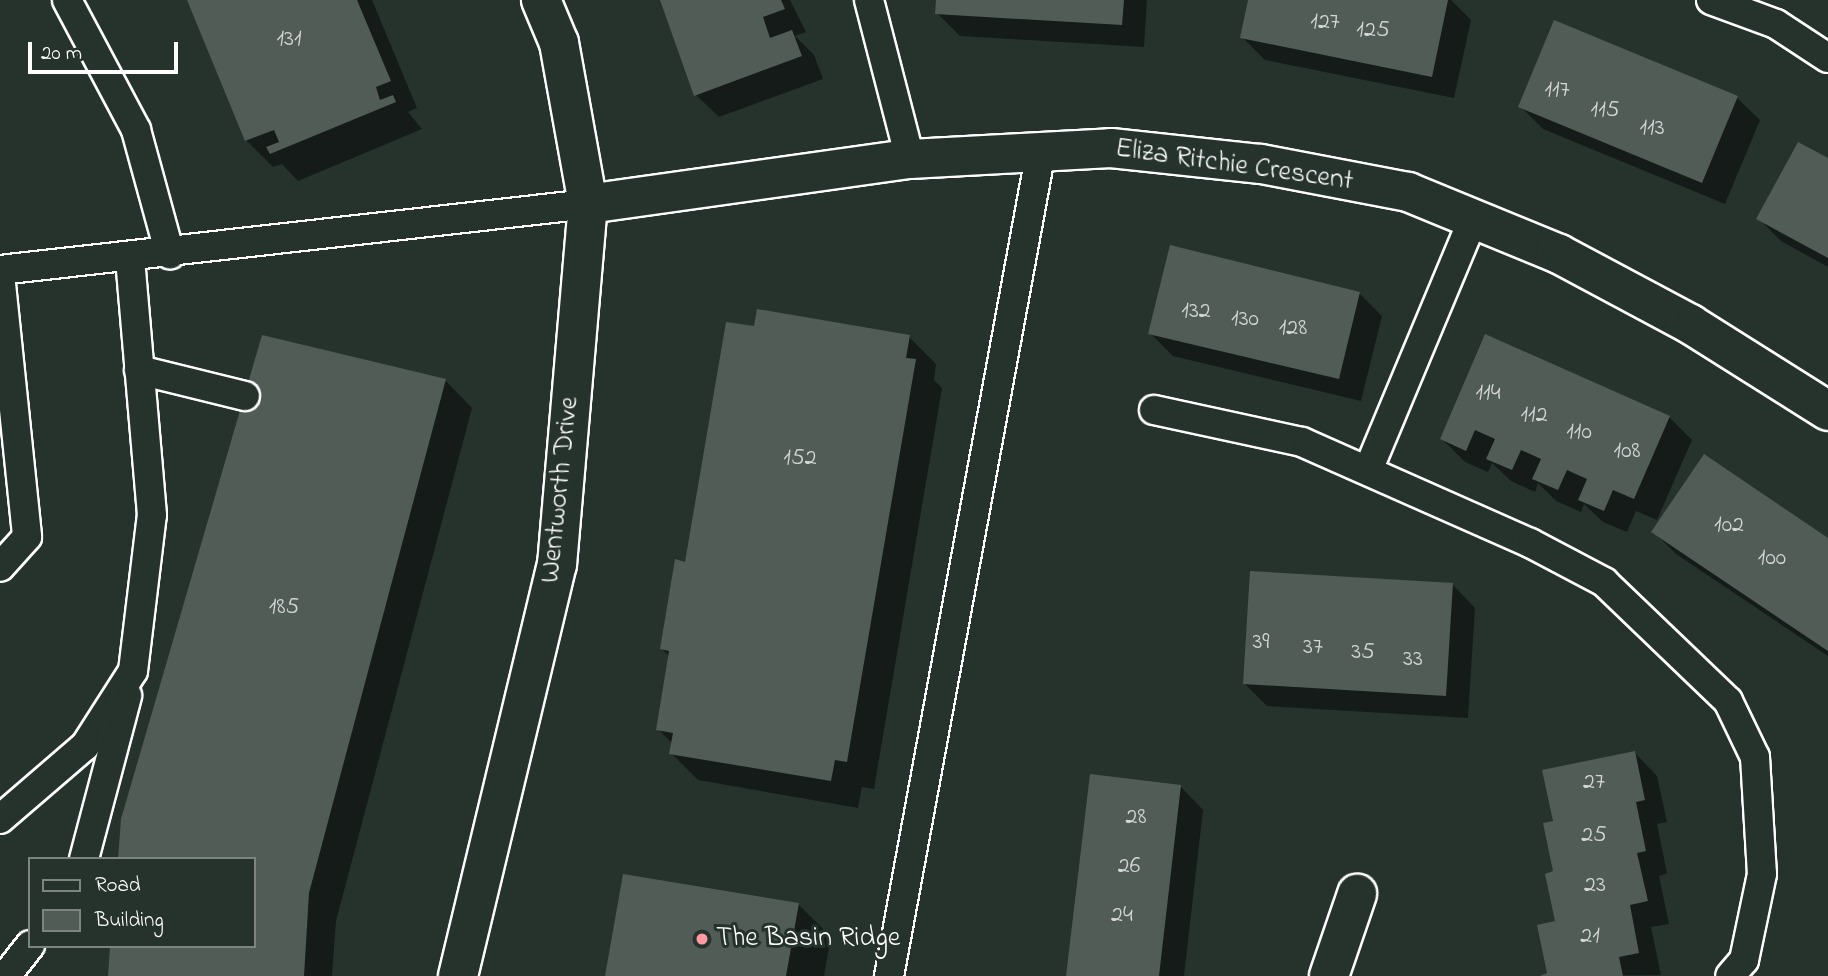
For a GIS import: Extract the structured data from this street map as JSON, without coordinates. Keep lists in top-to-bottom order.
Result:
{
  "streets": {
    "street": ["Eliza Ritchie Crescent", "Wentworth Drive"]
  },
  "crossings": [
    ["Eliza Ritchie Crescent", "Wentworth Drive"]
  ],
  "places": ["The Basin Ridge"],
  "house_numbers": [
    "127",
    "125",
    "131",
    "117",
    "115",
    "113",
    "132",
    "130",
    "128",
    "114",
    "112",
    "110",
    "108",
    "152",
    "102",
    "100",
    "185",
    "39",
    "37",
    "35",
    "33",
    "27",
    "28",
    "25",
    "26",
    "23",
    "24",
    "21"
  ],
  "legend": ["Road", "Building"],
  "scale_bar": "20 m"
}
